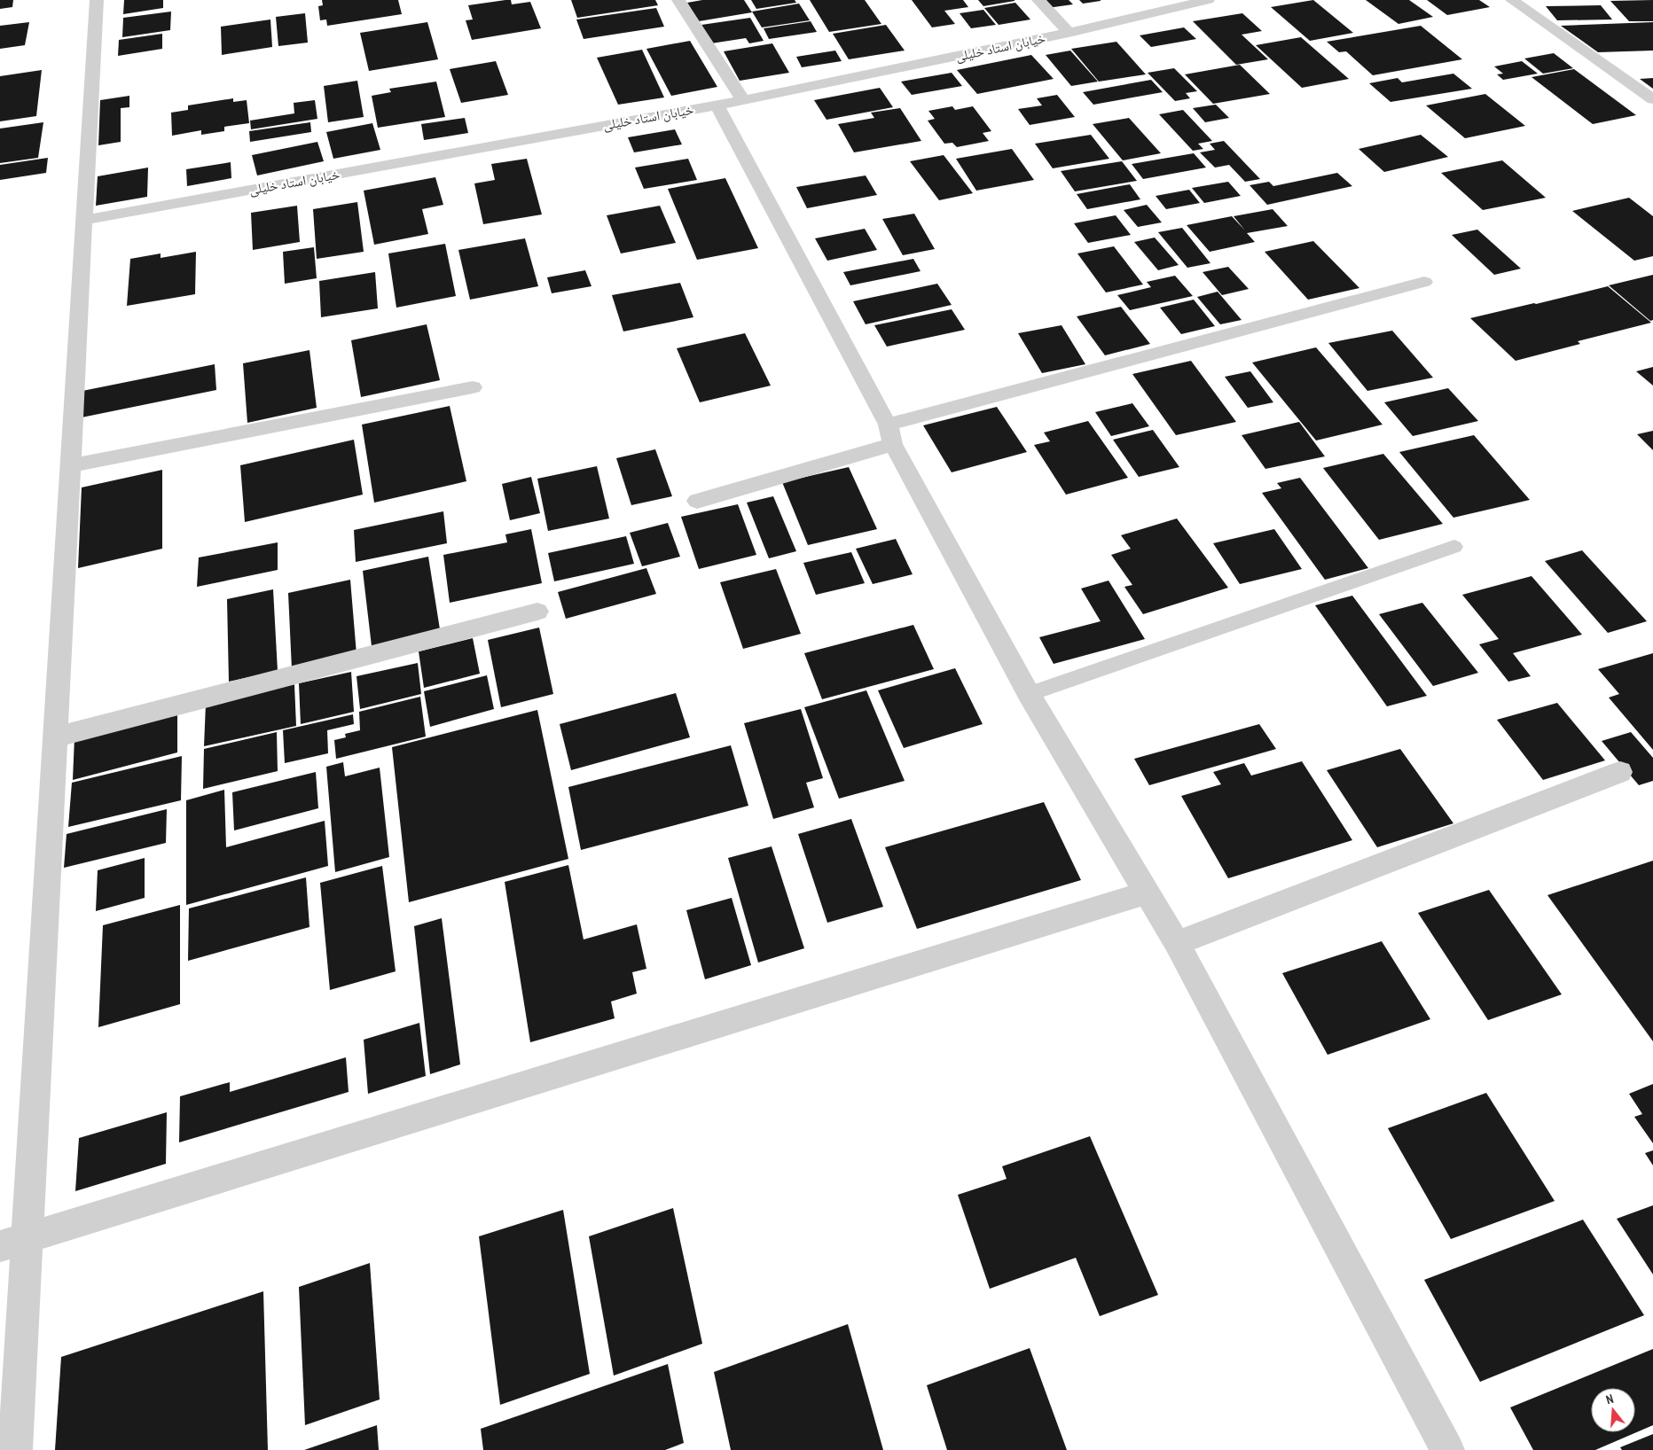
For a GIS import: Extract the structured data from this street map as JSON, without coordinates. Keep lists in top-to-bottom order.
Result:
{
  "streets": {
    "street": ["خیابان استاد خلیلی"]
  },
  "north": "top"
}
